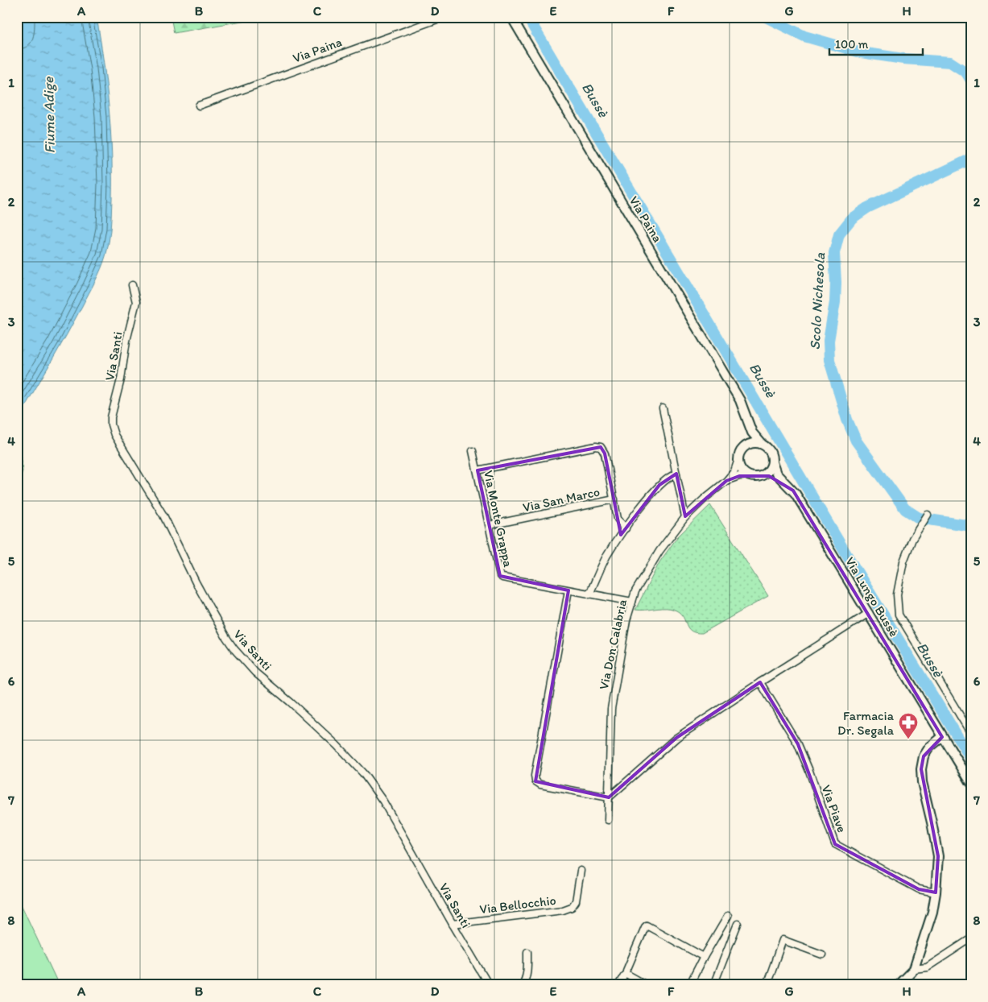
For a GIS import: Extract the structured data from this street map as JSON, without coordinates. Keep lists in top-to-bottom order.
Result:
{
  "streets": {
    "main road": ["Via Paina", "Via Lungo Bussè"],
    "street": [
      "Via Santi",
      "Via San Marco",
      "Via Monte Grappa",
      "Via Don Calabria",
      "Via Piave",
      "Via Bellocchio"
    ]
  },
  "crossings": [
    ["Via Paina", "Via Lungo Bussè"],
    ["Via Paina", "Via Don Calabria"],
    ["Via Santi", "Via Bellocchio"],
    ["Via San Marco", "Via Monte Grappa"],
    ["Via Monte Grappa", "Via Don Calabria"],
    ["Via Lungo Bussè", "Via Don Calabria"]
  ],
  "water": ["Bussè", "Fiume Adige", "Scolo Nichesola"],
  "places": {
    "pharmacy": ["Farmacia Dr. Segala"]
  },
  "scale_bar": "100 m",
  "grid": {
    "columns": [
      "A",
      "B",
      "C",
      "D",
      "E",
      "F",
      "G",
      "H"
    ],
    "rows": [
      "1",
      "2",
      "3",
      "4",
      "5",
      "6",
      "7",
      "8"
    ]
  }
}
